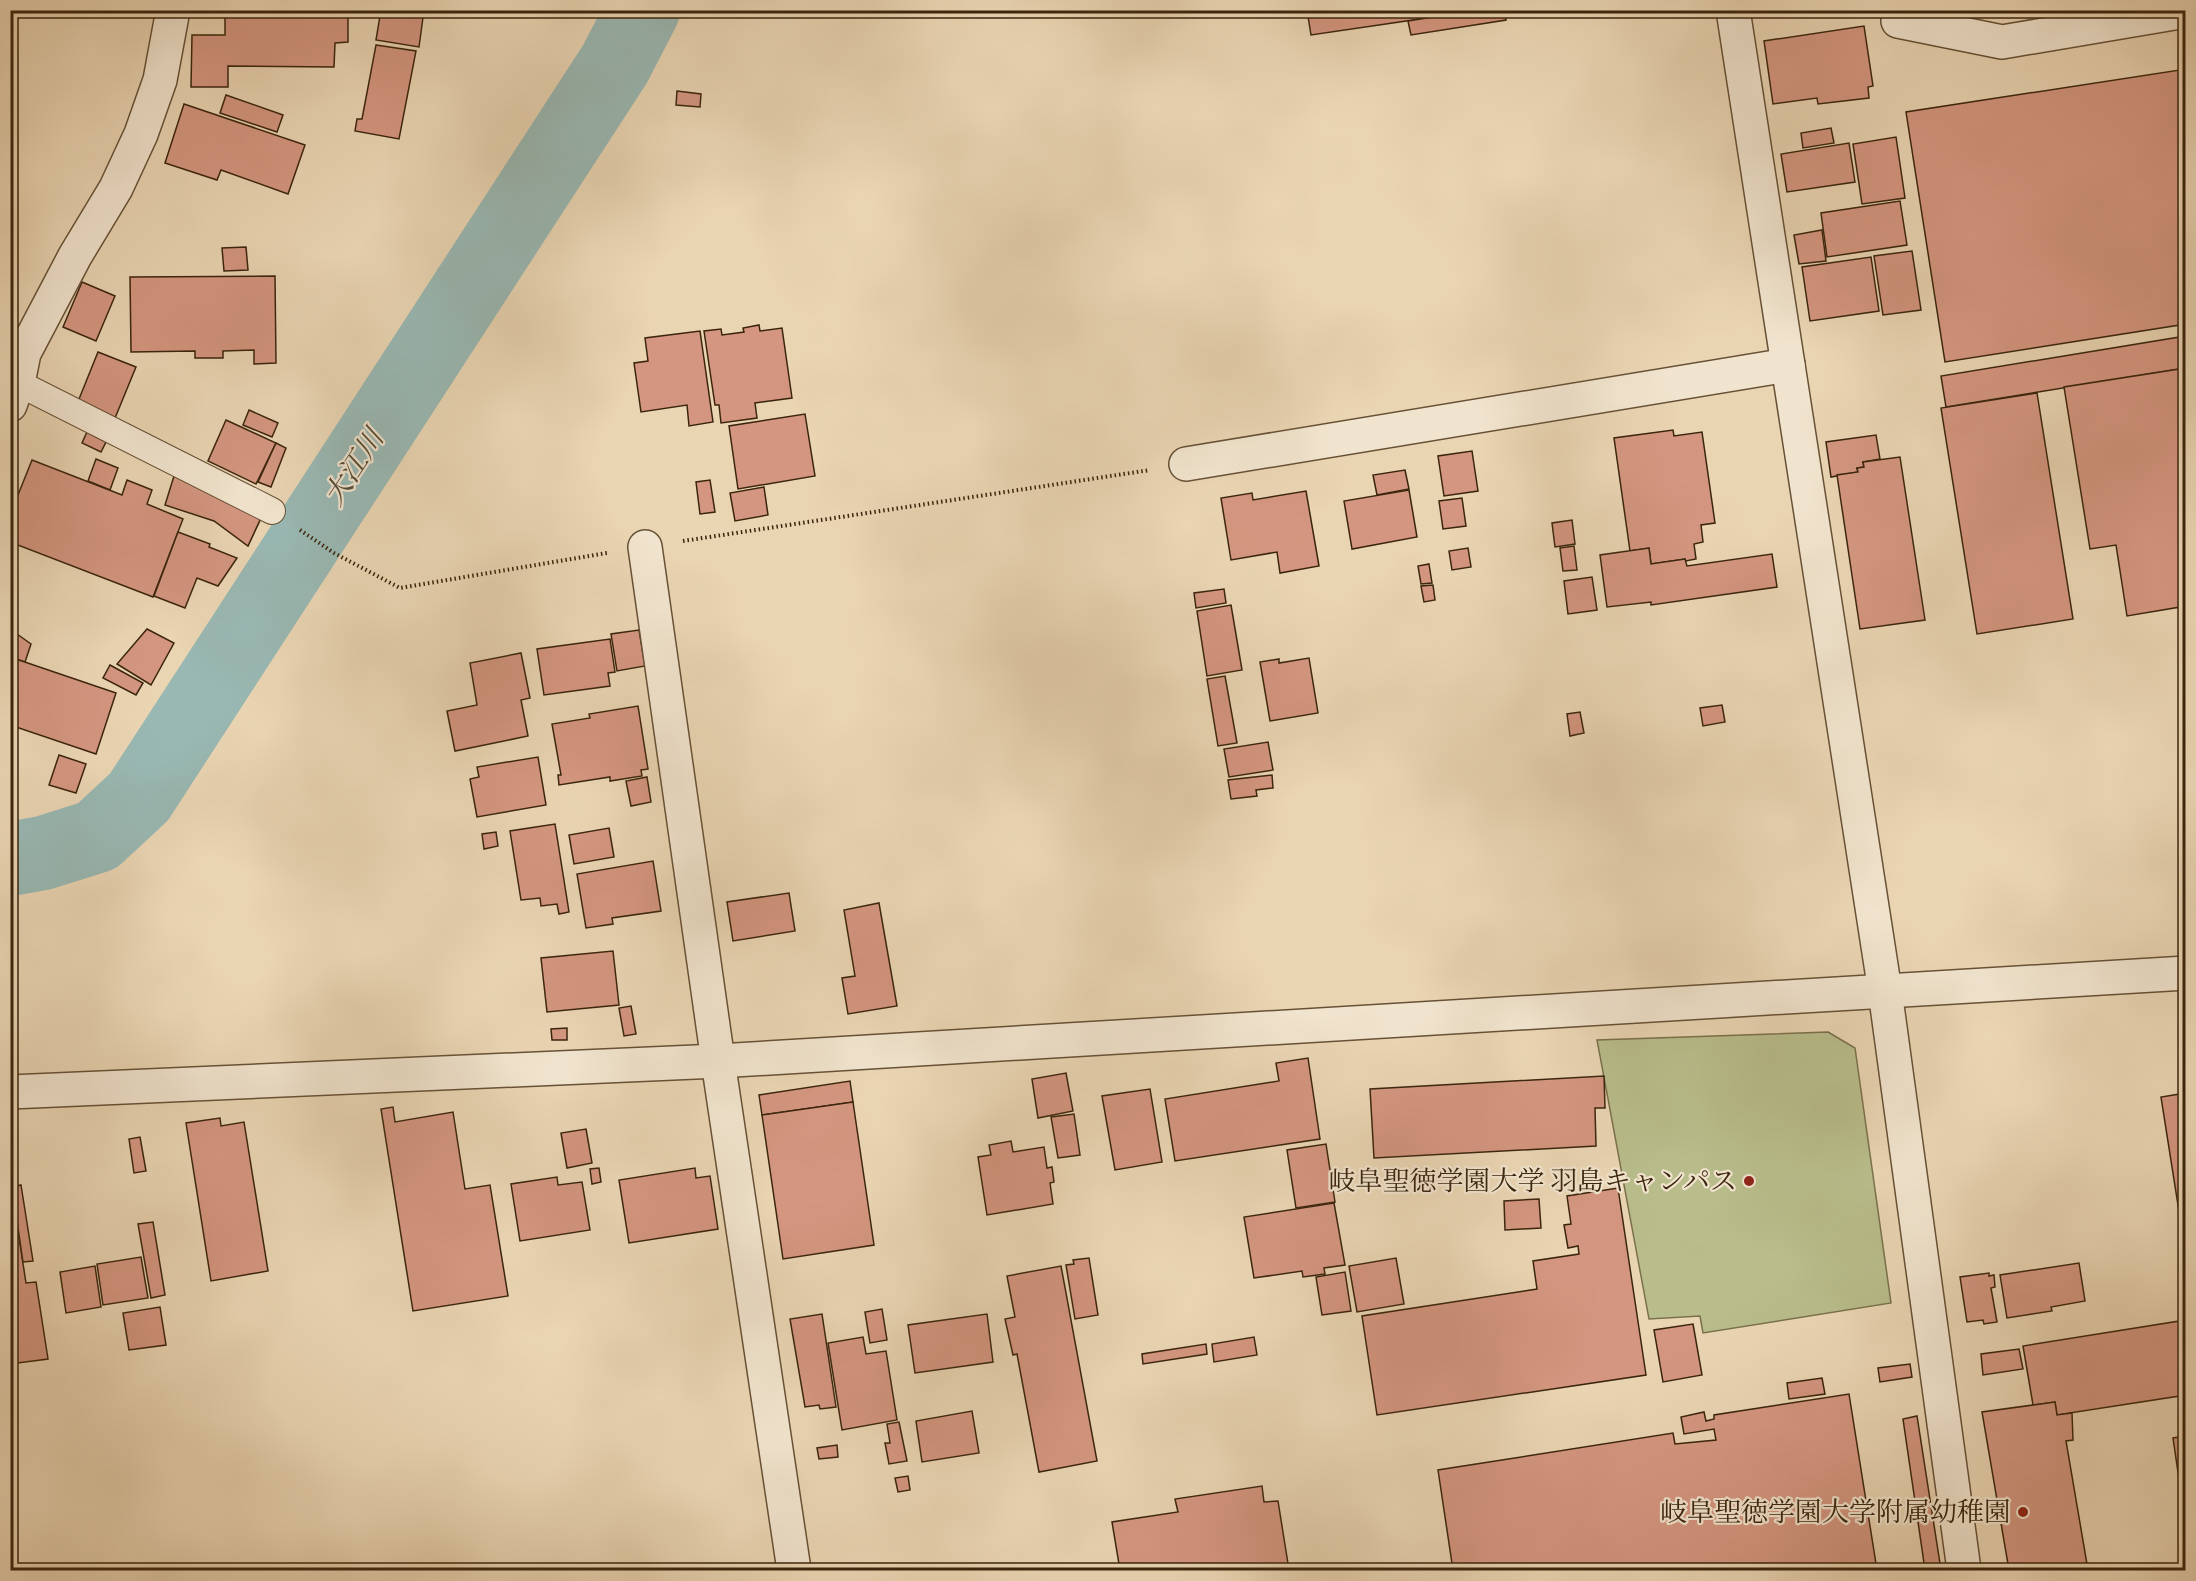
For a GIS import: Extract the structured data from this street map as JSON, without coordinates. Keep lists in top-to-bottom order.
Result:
{
  "water": ["大江川"],
  "places": ["岐阜聖徳学園大学 羽島キャンパス", "岐阜聖徳学園大学附属幼稚園"]
}
